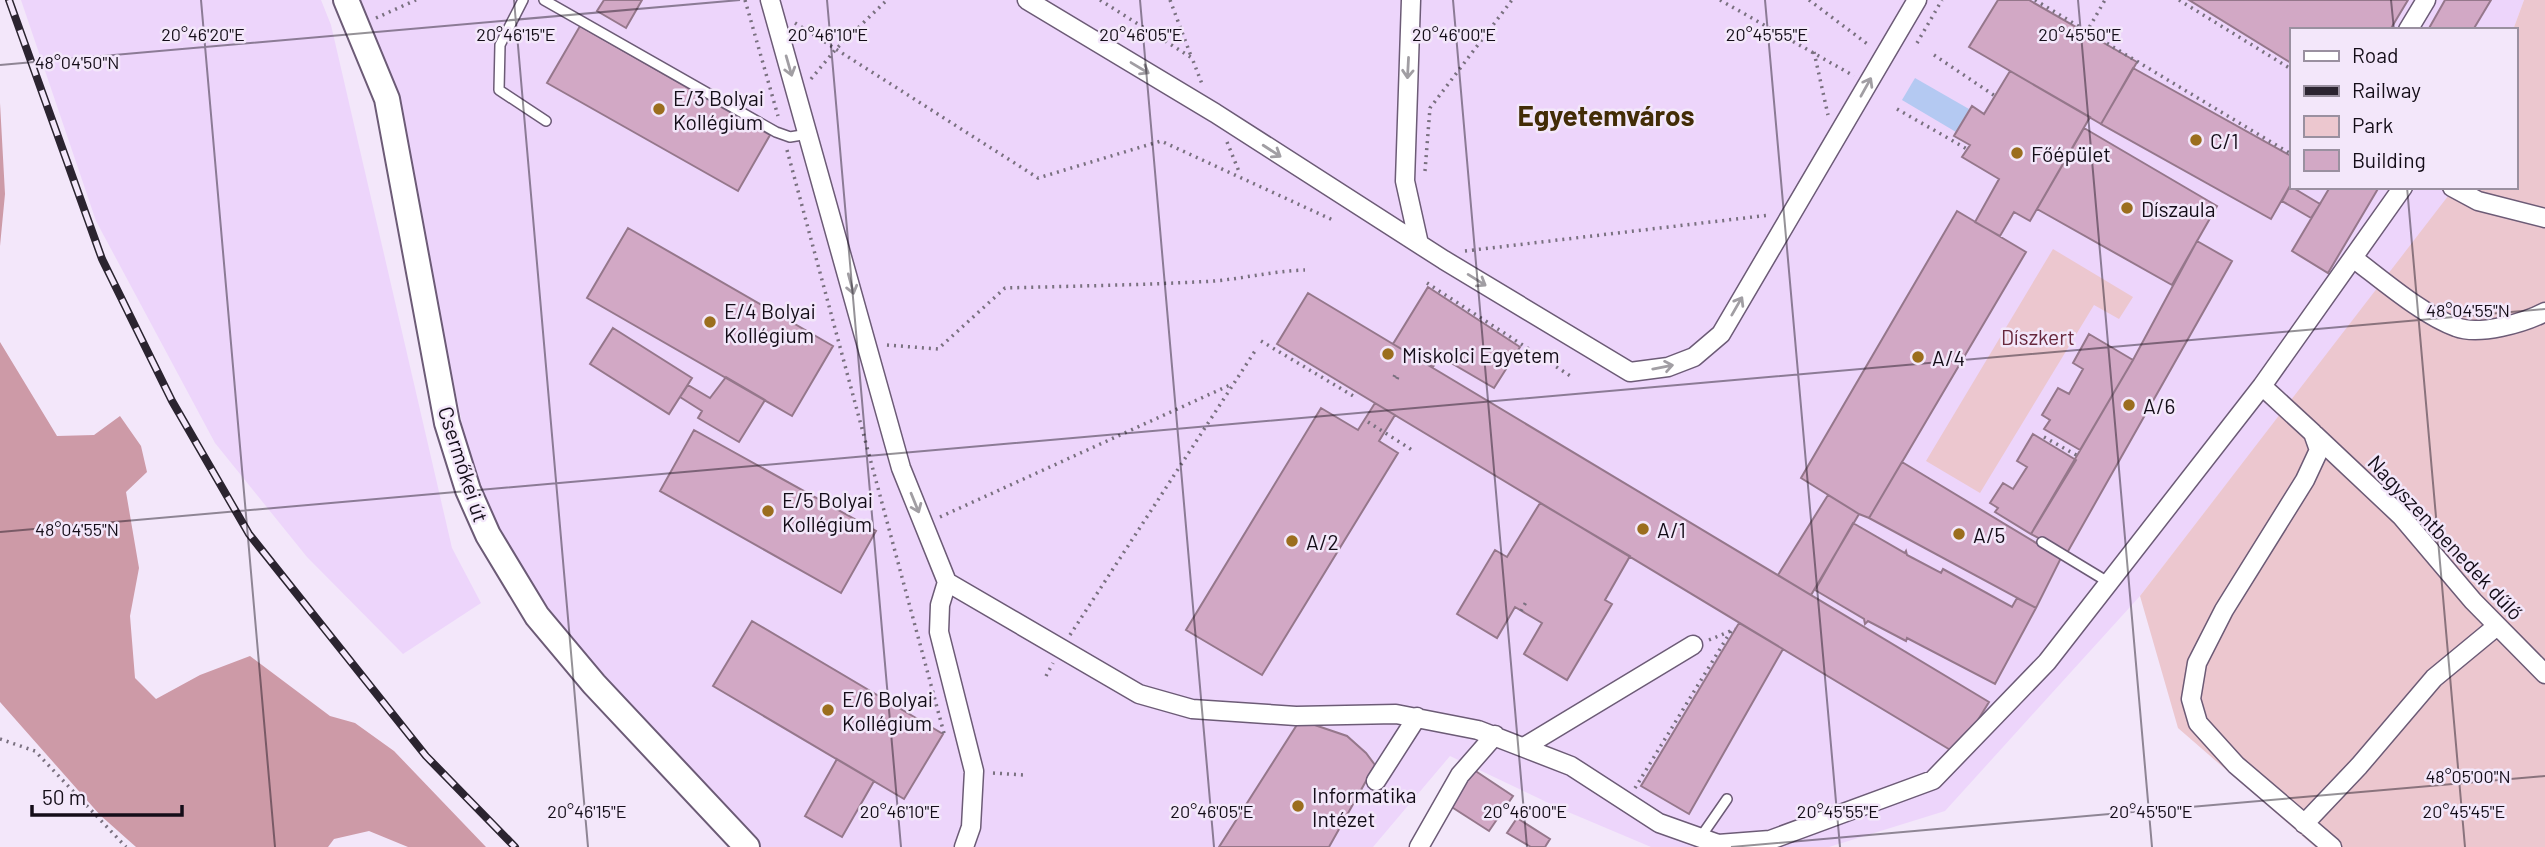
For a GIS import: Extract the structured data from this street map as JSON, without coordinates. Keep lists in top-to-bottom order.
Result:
{
  "streets": {
    "main road": ["Csermőkei út"],
    "street": ["Nagyszentbenedek dűlő"]
  },
  "districts": ["Egyetemváros"],
  "parks": ["Díszkert"],
  "places": [
    "E/3 Bolyai Kollégium",
    "C/1",
    "Főépület",
    "Díszaula",
    "E/4 Bolyai Kollégium",
    "Miskolci Egyetem",
    "A/4",
    "A/6",
    "E/5 Bolyai Kollégium",
    "A/1",
    "A/5",
    "A/2",
    "E/6 Bolyai Kollégium",
    "Informatika Intézet"
  ],
  "legend": [
    "Road",
    "Railway",
    "Park",
    "Building"
  ],
  "scale_bar": "50 m",
  "coordinates": [
    "20°46'20\"E",
    "20°46'15\"E",
    "20°46'10\"E",
    "20°46'05\"E",
    "20°46'00\"E",
    "20°45'55\"E",
    "20°45'50\"E",
    "48°04'50\"N",
    "48°04'55\"N",
    "48°05'00\"N",
    "20°45'45\"E"
  ]
}
